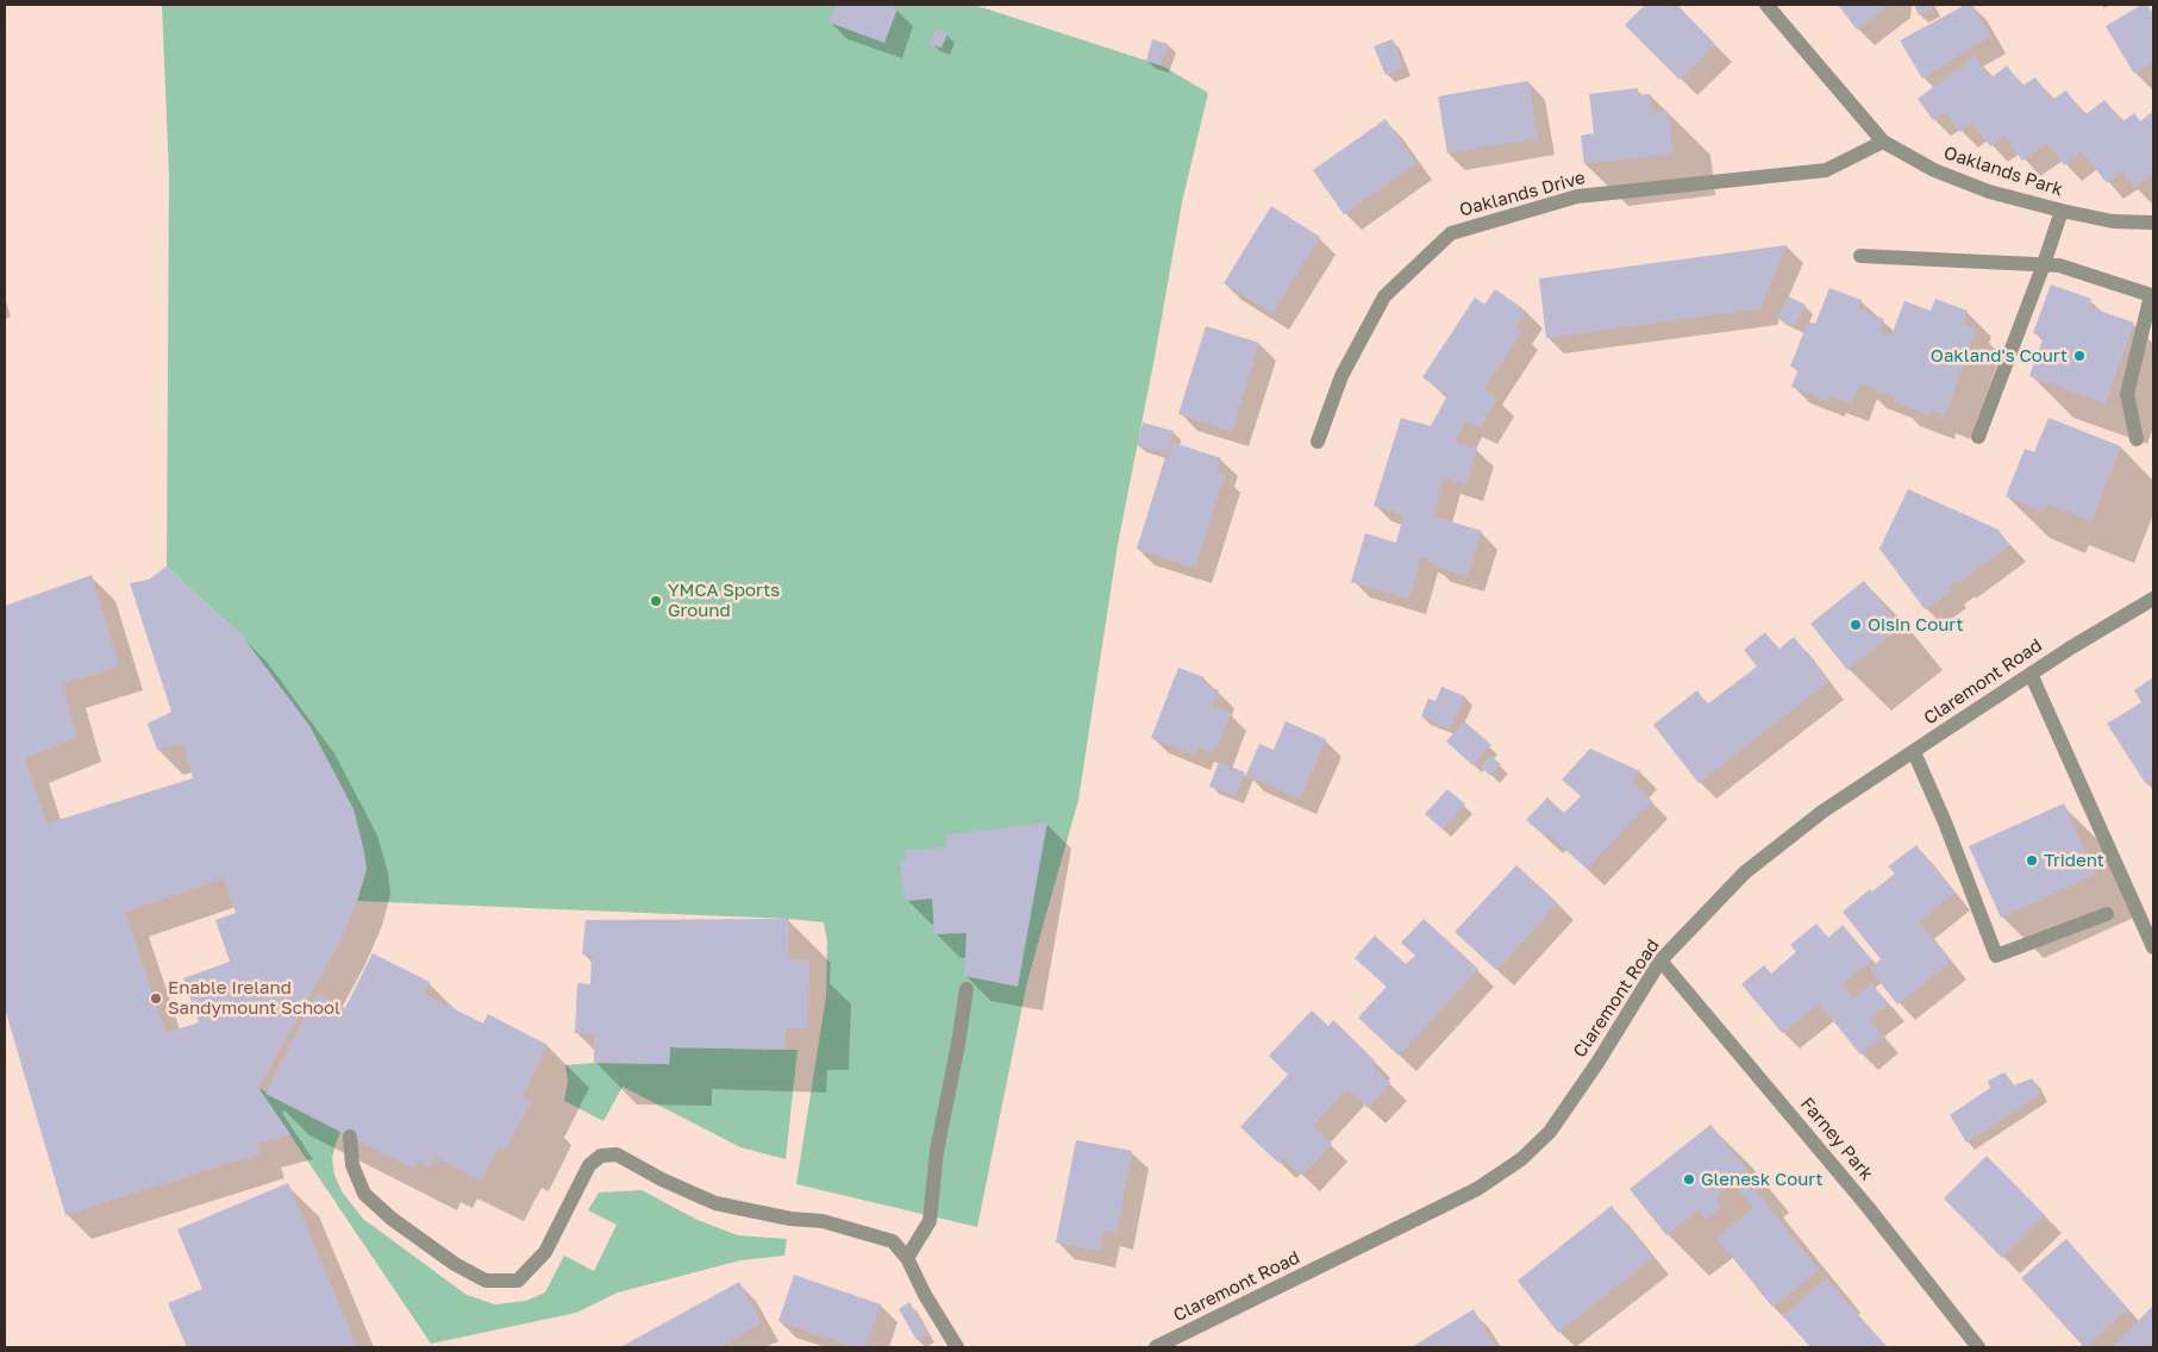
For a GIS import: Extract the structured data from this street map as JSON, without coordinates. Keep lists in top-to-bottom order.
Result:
{
  "streets": {
    "street": [
      "Oaklands Park",
      "Oaklands Drive",
      "Claremont Road",
      "Farney Park"
    ]
  },
  "crossings": [
    ["Oaklands Park", "Oaklands Drive"],
    ["Claremont Road", "Farney Park"]
  ],
  "places": [
    "Oakland's Court",
    "YMCA Sports Ground",
    "Oisin Court",
    "Trident",
    "Enable Ireland Sandymount School",
    "Glenesk Court"
  ]
}
